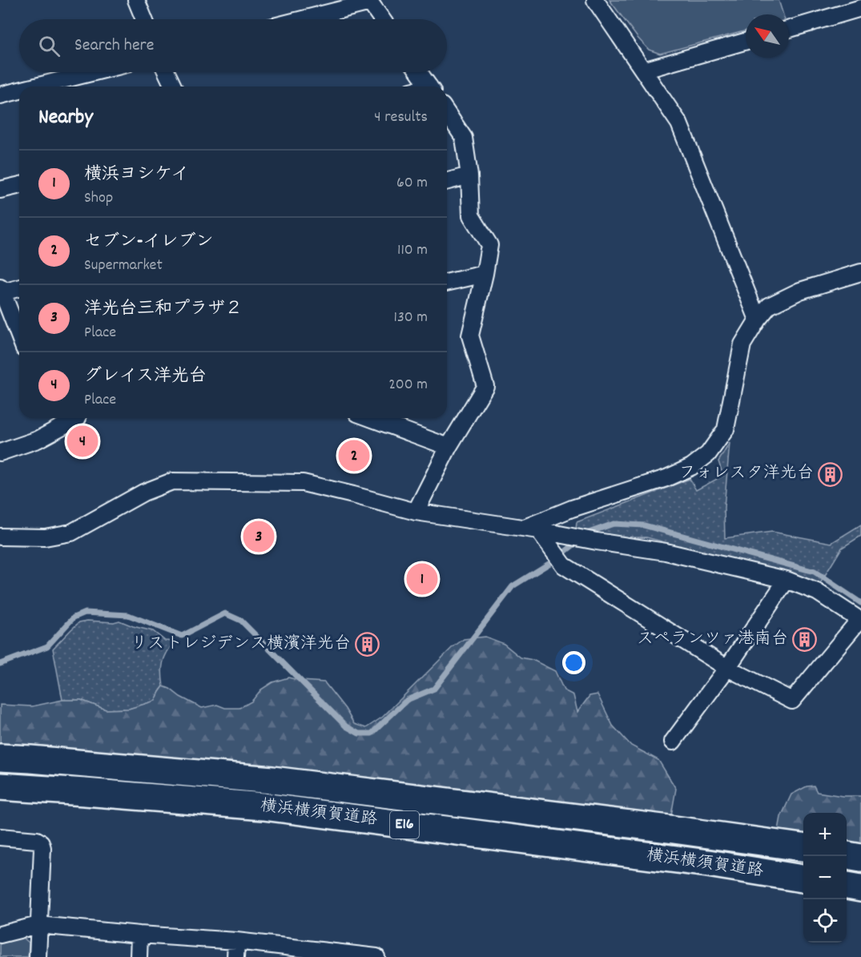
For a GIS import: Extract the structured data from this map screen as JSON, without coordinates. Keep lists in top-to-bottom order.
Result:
{
  "streets": {
    "highway": ["横浜横須賀道路", "E16"]
  },
  "places": {
    "building": ["フォレスタ洋光台", "スペランツァ港南台", "リストレジデンス横濱洋光台"]
  },
  "north": "top left",
  "page": {
    "search": "Search here",
    "heading": ["Nearby", "4 results"],
    "list": [
      {
        "mark": "1",
        "name": "横浜ヨシケイ",
        "note": "Shop",
        "value": "60 m"
      },
      {
        "mark": "2",
        "name": "セブン-イレブン",
        "note": "Supermarket",
        "value": "110 m"
      },
      {
        "mark": "3",
        "name": "洋光台三和プラザ２",
        "note": "Place",
        "value": "130 m"
      },
      {
        "mark": "4",
        "name": "グレイス洋光台",
        "note": "Place",
        "value": "200 m"
      }
    ],
    "pins": [
      "4",
      "2",
      "3",
      "1"
    ],
    "map_buttons": ["+", "−"]
  }
}
